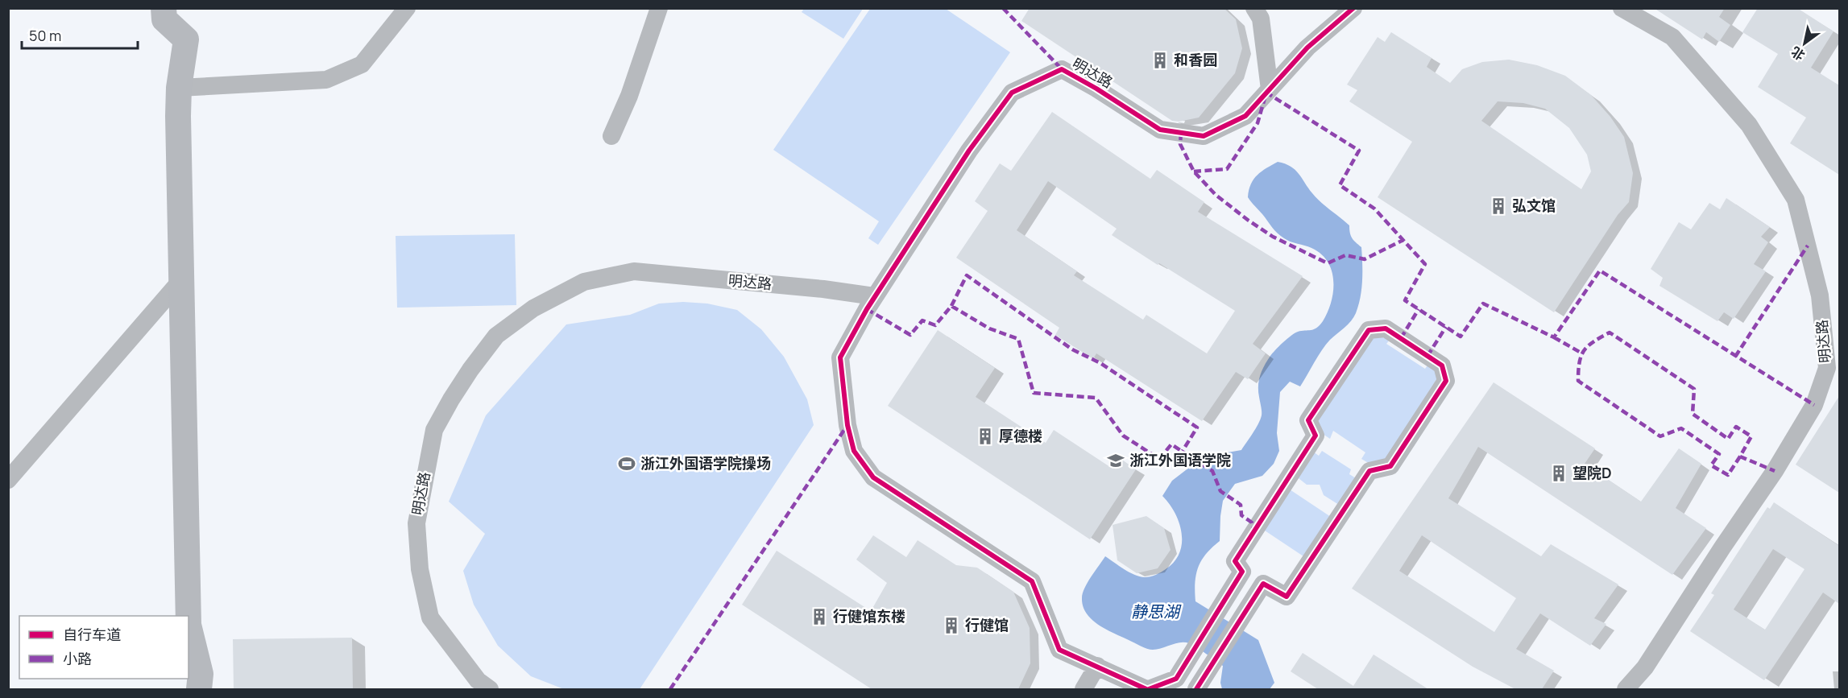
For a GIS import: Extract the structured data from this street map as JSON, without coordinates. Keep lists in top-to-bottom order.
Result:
{
  "streets": {
    "street": ["明达路"]
  },
  "water": ["静思湖"],
  "places": {
    "building": [
      "和香园",
      "弘文馆",
      "厚德楼",
      "望院D",
      "行健馆东楼",
      "行健馆"
    ],
    "school or university": ["浙江外国语学院"],
    "sports": ["浙江外国语学院操场"]
  },
  "legend": ["自行车道", "小路"],
  "scale_bar": "50 m",
  "north": "bottom left"
}
